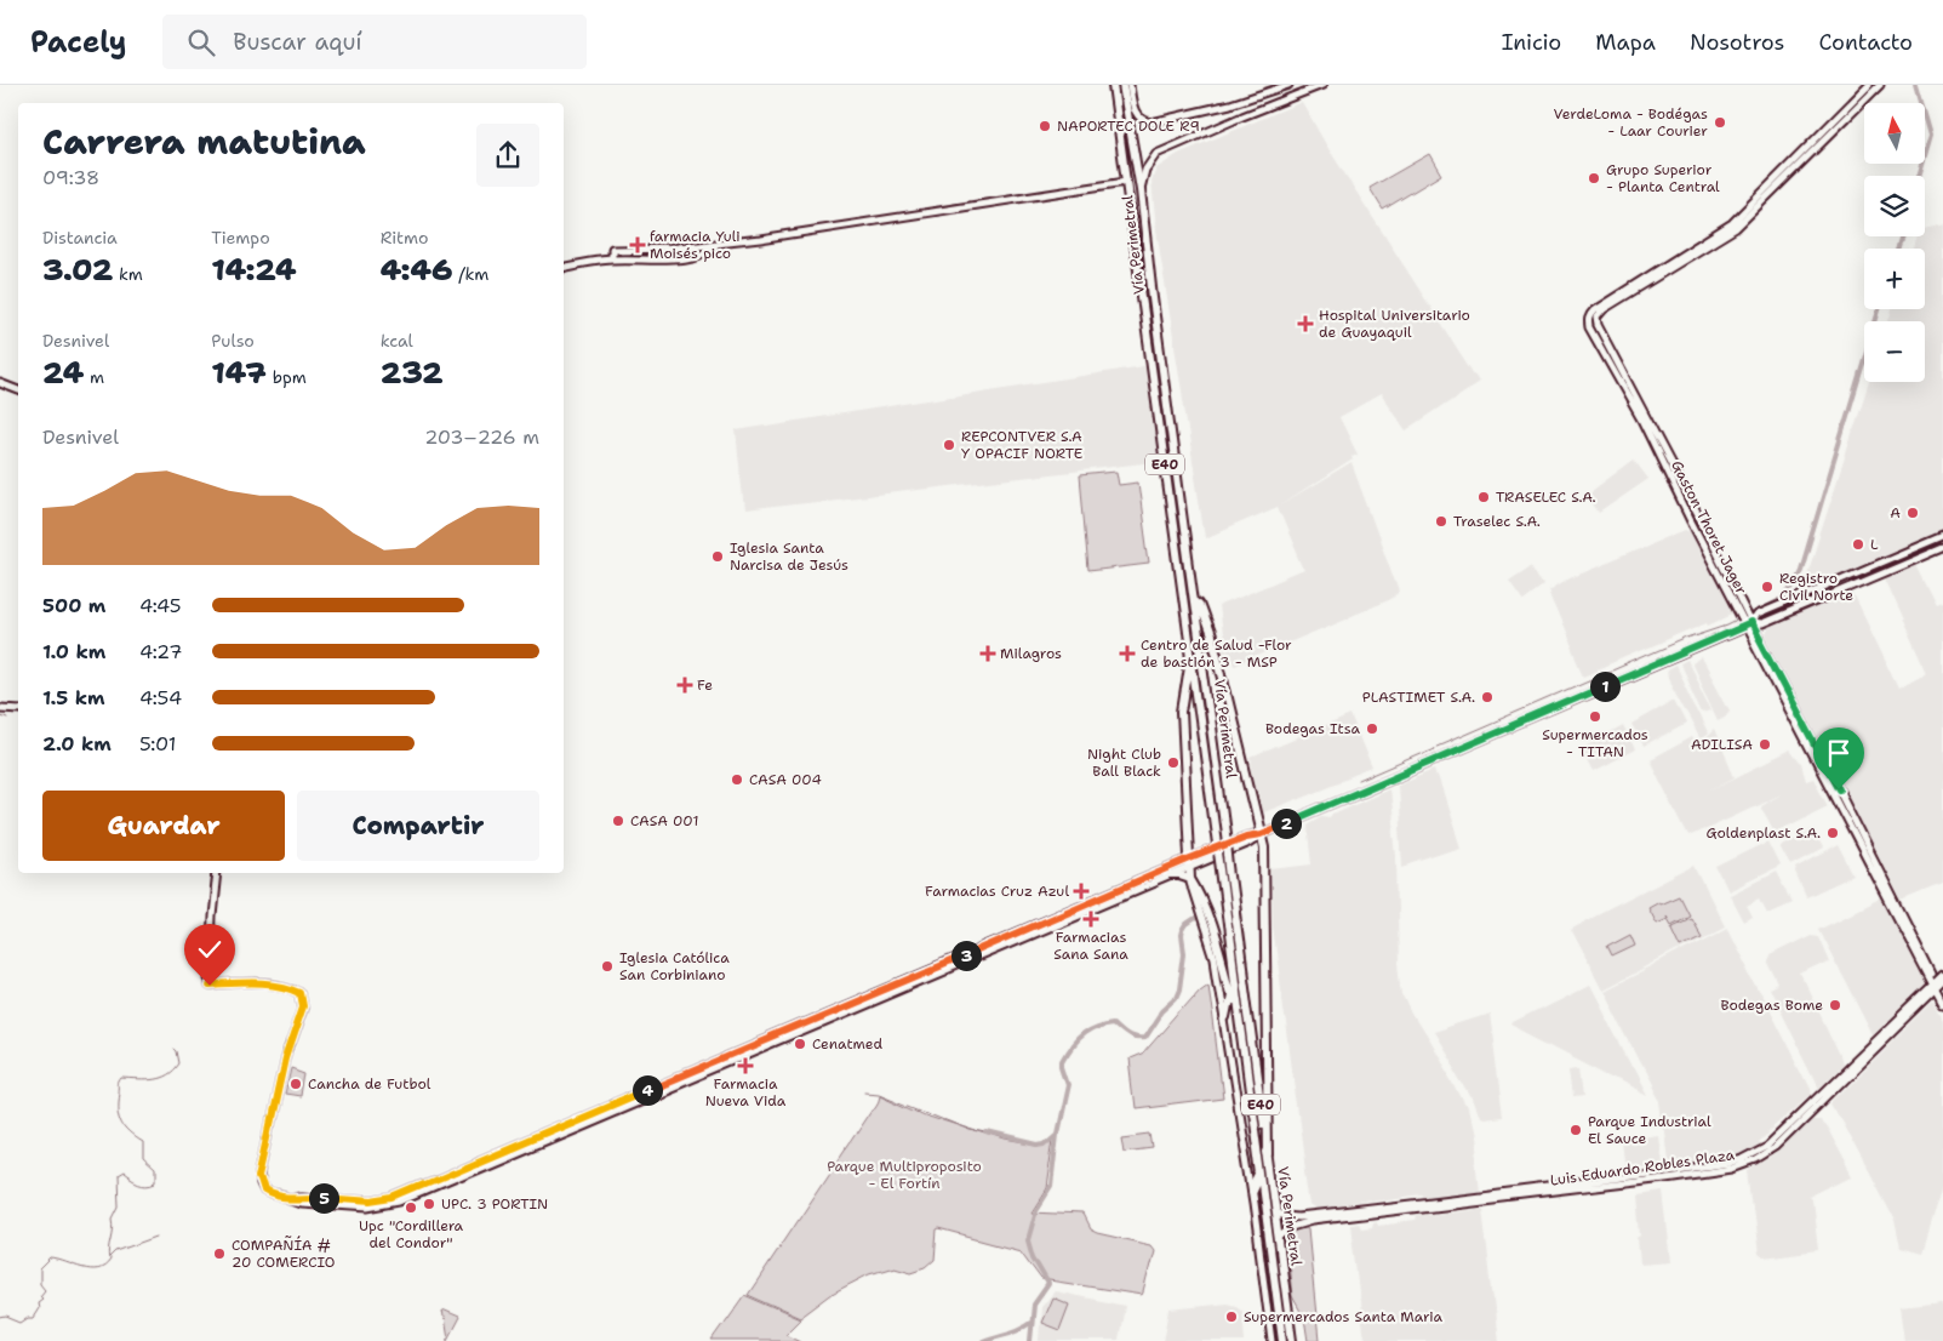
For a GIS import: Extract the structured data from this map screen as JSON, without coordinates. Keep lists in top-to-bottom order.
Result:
{
  "streets": {
    "highway": ["Vía Perimetral", "E40"],
    "street": ["Gaston Thoret Jager", "Luis Eduardo Robles Plaza"]
  },
  "crossings": [
    ["Vía Perimetral", "Luis Eduardo Robles Plaza"],
    ["Gaston Thoret Jager", "Luis Eduardo Robles Plaza"]
  ],
  "parks": ["Parque Multiproposito - El Fortín"],
  "places": {
    "other": [
      "VerdeLoma - Bodégas - Laar Courier",
      "NAPORTEC DOLE R9",
      "Grupo Superior - Planta Central",
      "REPCONTVER S.A Y OPACIF NORTE",
      "TRASELEC S.A.",
      "A",
      "Traselec S.A.",
      "L",
      "Iglesia Santa Narcisa de Jesús",
      "Registro Civil Norte",
      "PLASTIMET S.A.",
      "Supermercados - TITAN",
      "Bodegas Itsa",
      "ADILISA",
      "Night Club Ball Black",
      "CASA 004",
      "CASA 001",
      "Goldenplast S.A.",
      "Iglesia Católica San Corbiniano",
      "Bodegas Bome",
      "Cenatmed",
      "Cancha de Futbol",
      "Parque Industrial El Sauce",
      "UPC. 3 PORTIN",
      "Upc \"Cordillera del Condor\"",
      "COMPAÑÍA # 20 COMERCIO",
      "Supermercados Santa Maria"
    ],
    "health": [
      "farmacia Yuli Moisés pico",
      "Hospital Universitario de Guayaquil",
      "Milagros",
      "Centro de Salud -Flor de bastión 3 - MSP",
      "Fe",
      "Farmacias Cruz Azul",
      "Farmacias Sana Sana",
      "Farmacia Nueva Vida"
    ]
  },
  "north": "top",
  "page": {
    "header": "Pacely",
    "search": "Buscar aquí",
    "nav": [
      "Inicio",
      "Mapa",
      "Nosotros",
      "Contacto"
    ],
    "map_buttons": ["+", "−"],
    "heading": ["Carrera matutina", "09:38"],
    "stats": [
      ["Distancia", "3.02 km"],
      ["Tiempo", "14:24"],
      ["Ritmo", "4:46 /km"],
      ["Desnivel", "24 m"],
      ["Pulso", "147 bpm"],
      ["kcal", "232"]
    ],
    "chart": ["Desnivel", "203–226 m"],
    "list": [
      {
        "name": "500 m",
        "note": "4:45"
      },
      {
        "name": "1.0 km",
        "note": "4:27"
      },
      {
        "name": "1.5 km",
        "note": "4:54"
      },
      {
        "name": "2.0 km",
        "note": "5:01"
      }
    ],
    "pins": [
      "1",
      "2",
      "3",
      "4",
      "5"
    ],
    "buttons": ["Guardar", "Compartir"]
  }
}
